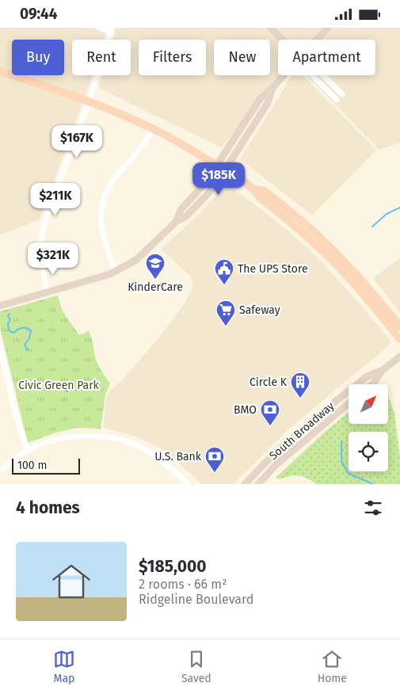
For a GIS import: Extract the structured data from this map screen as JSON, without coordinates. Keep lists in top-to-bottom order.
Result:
{
  "streets": {
    "street": ["South Broadway"]
  },
  "parks": ["Civic Green Park"],
  "places": {
    "school or university": ["KinderCare"],
    "public building": ["The UPS Store"],
    "supermarket": ["Safeway"],
    "building": ["Circle K"],
    "bank": ["BMO", "U.S. Bank"]
  },
  "scale_bar": "100 m",
  "north": "top right",
  "page": {
    "status": "09:44",
    "chip": [
      "Buy",
      "Rent",
      "Filters",
      "New",
      "Apartment"
    ],
    "price": [
      "$167K",
      "$185K",
      "$211K",
      "$321K"
    ],
    "scale": "100 m",
    "heading": "4 homes",
    "list": [
      {
        "name": "$185,000",
        "note": "2 rooms · 66 m² · Ridgeline Boulevard"
      }
    ],
    "tabs": ["Map", "Saved", "Home"]
  }
}
